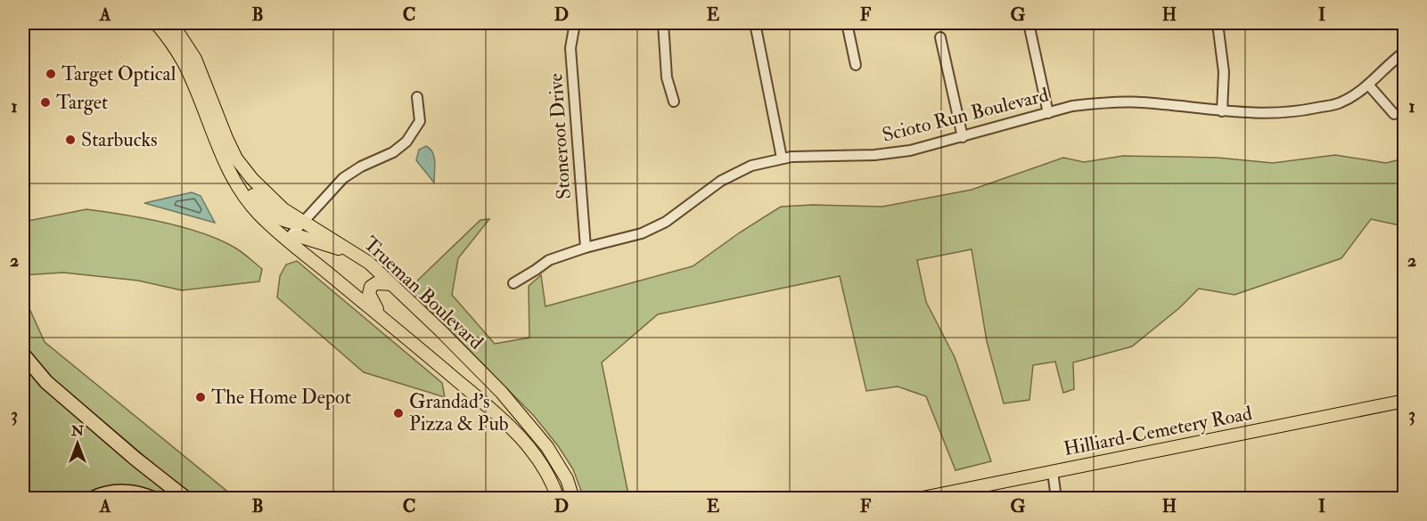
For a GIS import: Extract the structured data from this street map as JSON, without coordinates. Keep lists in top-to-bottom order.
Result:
{
  "streets": {
    "main road": ["Trueman Boulevard", "Hilliard-Cemetery Road"],
    "street": ["Scioto Run Boulevard", "Stoneroot Drive"]
  },
  "crossings": [
    ["Scioto Run Boulevard", "Stoneroot Drive"]
  ],
  "places": [
    "Target Optical",
    "Target",
    "Starbucks",
    "The Home Depot",
    "Grandad's Pizza & Pub"
  ],
  "north": "top",
  "grid": {
    "columns": [
      "A",
      "B",
      "C",
      "D",
      "E",
      "F",
      "G",
      "H",
      "I"
    ],
    "rows": ["1", "2", "3"]
  }
}
